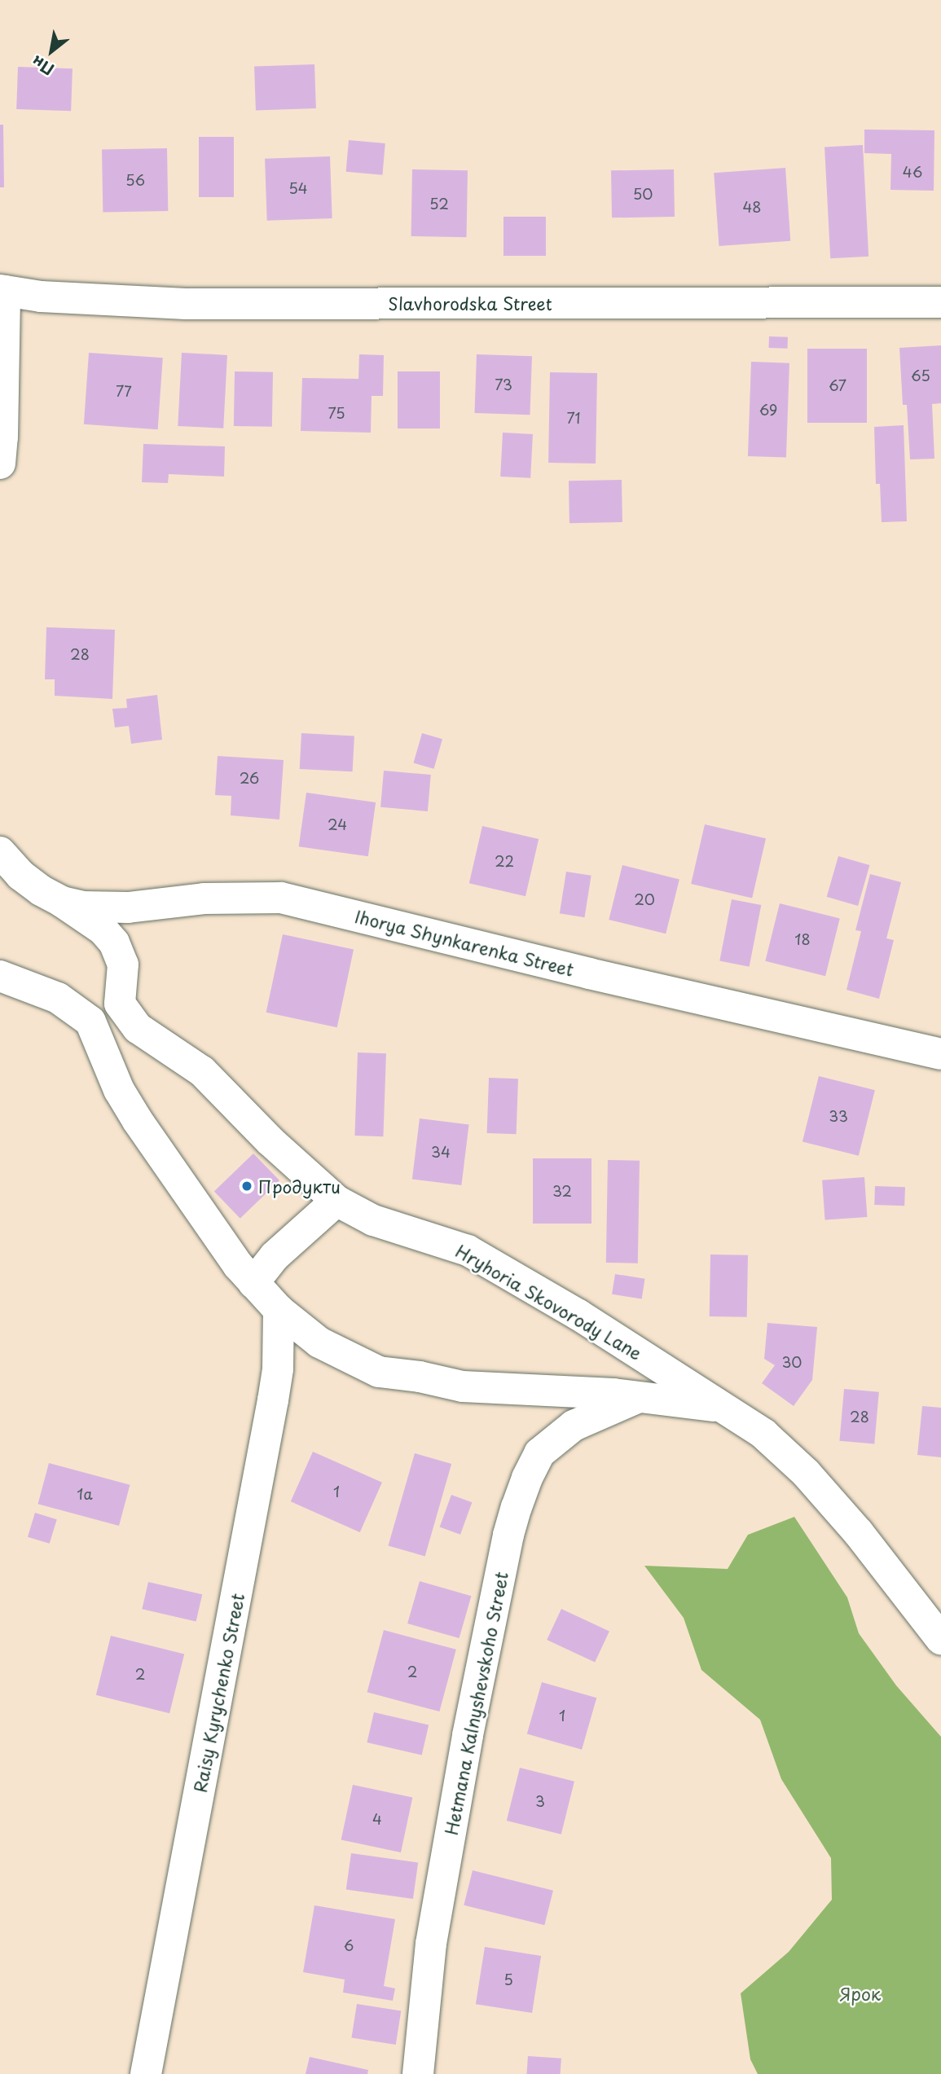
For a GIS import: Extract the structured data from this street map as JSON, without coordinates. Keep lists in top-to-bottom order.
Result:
{
  "streets": {
    "street": [
      "Slavhorodska Street",
      "Ihorya Shynkarenka Street",
      "Hryhoria Skovorody Lane",
      "Raisy Kyrychenko Street",
      "Hetmana Kalnyshevskoho Street"
    ]
  },
  "crossings": [
    ["Ihorya Shynkarenka Street", "Hryhoria Skovorody Lane"]
  ],
  "parks": ["Ярок"],
  "places": ["Продукти"],
  "house_numbers": [
    "46",
    "56",
    "54",
    "50",
    "52",
    "48",
    "65",
    "73",
    "67",
    "77",
    "69",
    "75",
    "71",
    "28",
    "26",
    "24",
    "22",
    "20",
    "18",
    "33",
    "34",
    "32",
    "30",
    "28",
    "1",
    "1а",
    "2",
    "2",
    "1",
    "3",
    "4",
    "6",
    "5"
  ],
  "north": "bottom left"
}
